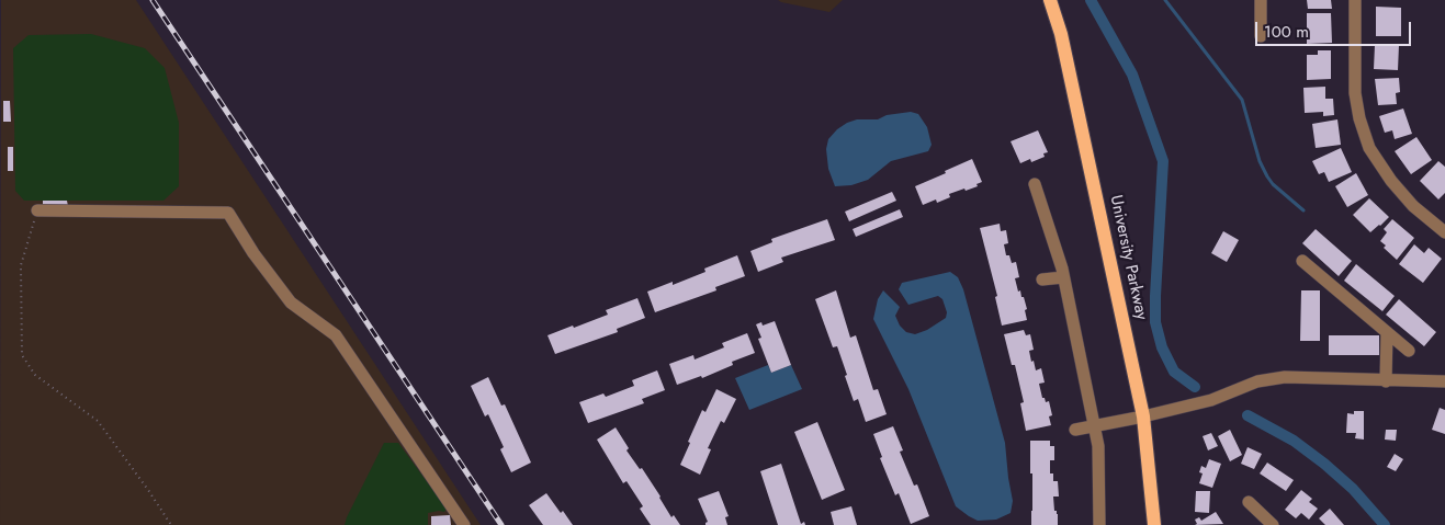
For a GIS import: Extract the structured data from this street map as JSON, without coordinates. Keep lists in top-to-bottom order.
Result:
{
  "streets": {
    "main road": ["University Parkway"]
  },
  "scale_bar": "100 m"
}
